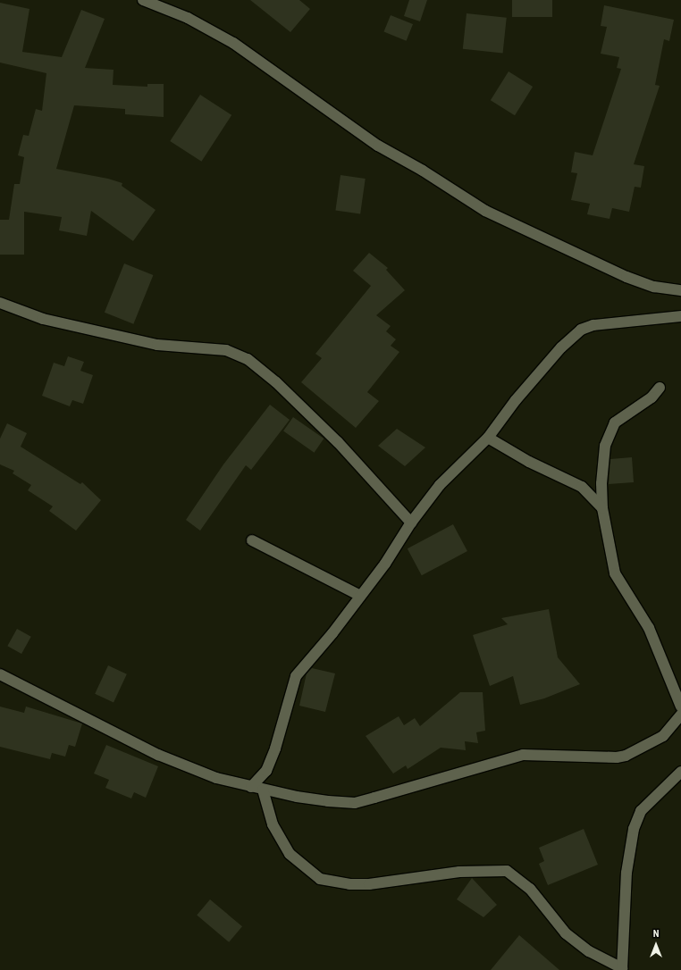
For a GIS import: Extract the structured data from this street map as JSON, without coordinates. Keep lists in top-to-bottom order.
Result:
{
  "north": "top"
}
